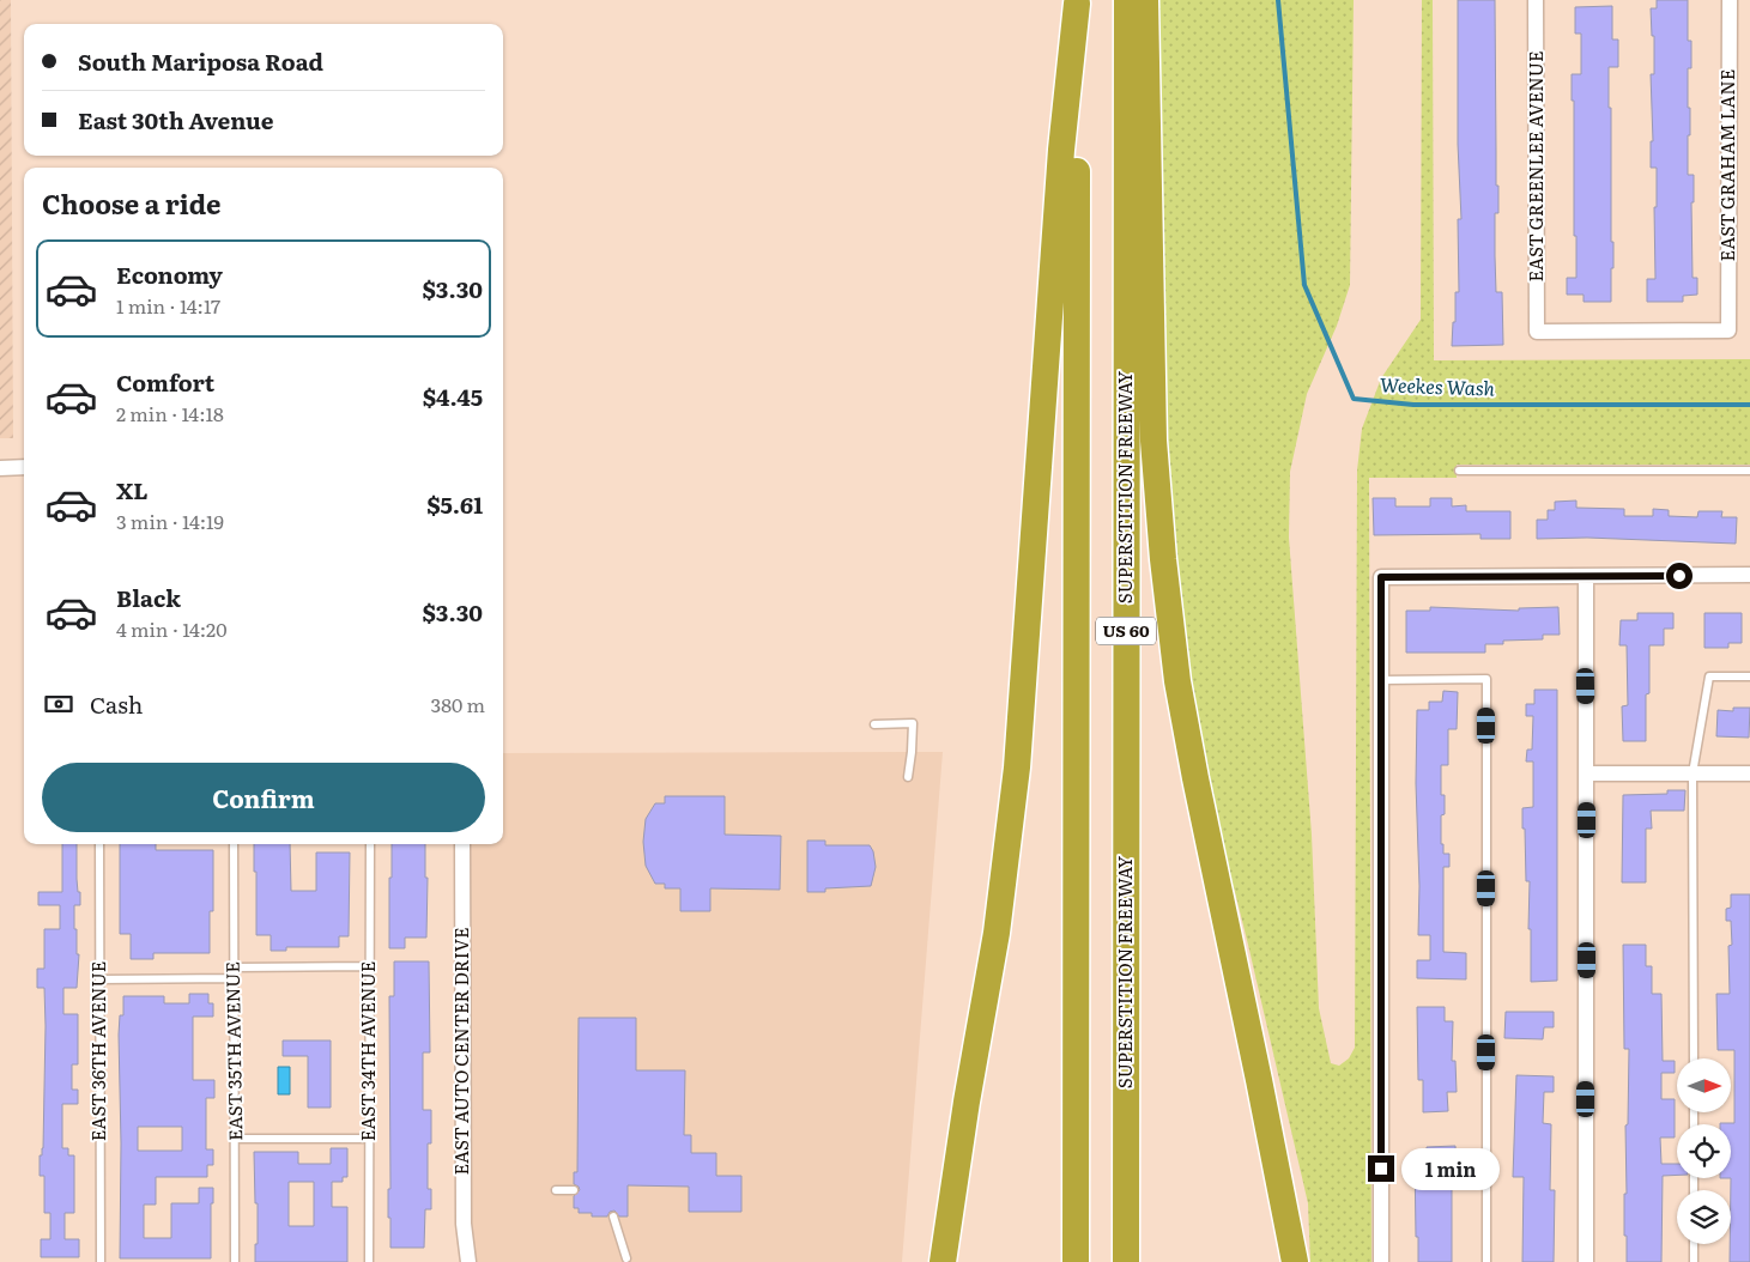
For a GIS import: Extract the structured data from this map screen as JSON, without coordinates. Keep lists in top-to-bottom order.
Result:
{
  "streets": {
    "highway": ["SUPERSTITION FREEWAY", "US 60"],
    "street": ["EAST GRAHAM LANE", "EAST GREENLEE AVENUE", "EAST AUTO CENTER DRIVE"],
    "lane": ["EAST 36TH AVENUE", "EAST 35TH AVENUE", "EAST 34TH AVENUE"]
  },
  "crossings": [
    ["EAST GRAHAM LANE", "EAST GREENLEE AVENUE"]
  ],
  "water": ["Weekes Wash"],
  "north": "right",
  "page": {
    "banner": ["South Mariposa Road", "East 30th Avenue"],
    "heading": "Choose a ride",
    "list": [
      {
        "name": "Economy",
        "note": "1 min · 14:17",
        "value": "$3.30"
      },
      {
        "name": "Comfort",
        "note": "2 min · 14:18",
        "value": "$4.45"
      },
      {
        "name": "XL",
        "note": "3 min · 14:19",
        "value": "$5.61"
      },
      {
        "name": "Black",
        "note": "4 min · 14:20",
        "value": "$3.30"
      }
    ],
    "pay": ["Cash", "380 m"],
    "buttons": "Confirm",
    "bubble": "1 min"
  }
}
